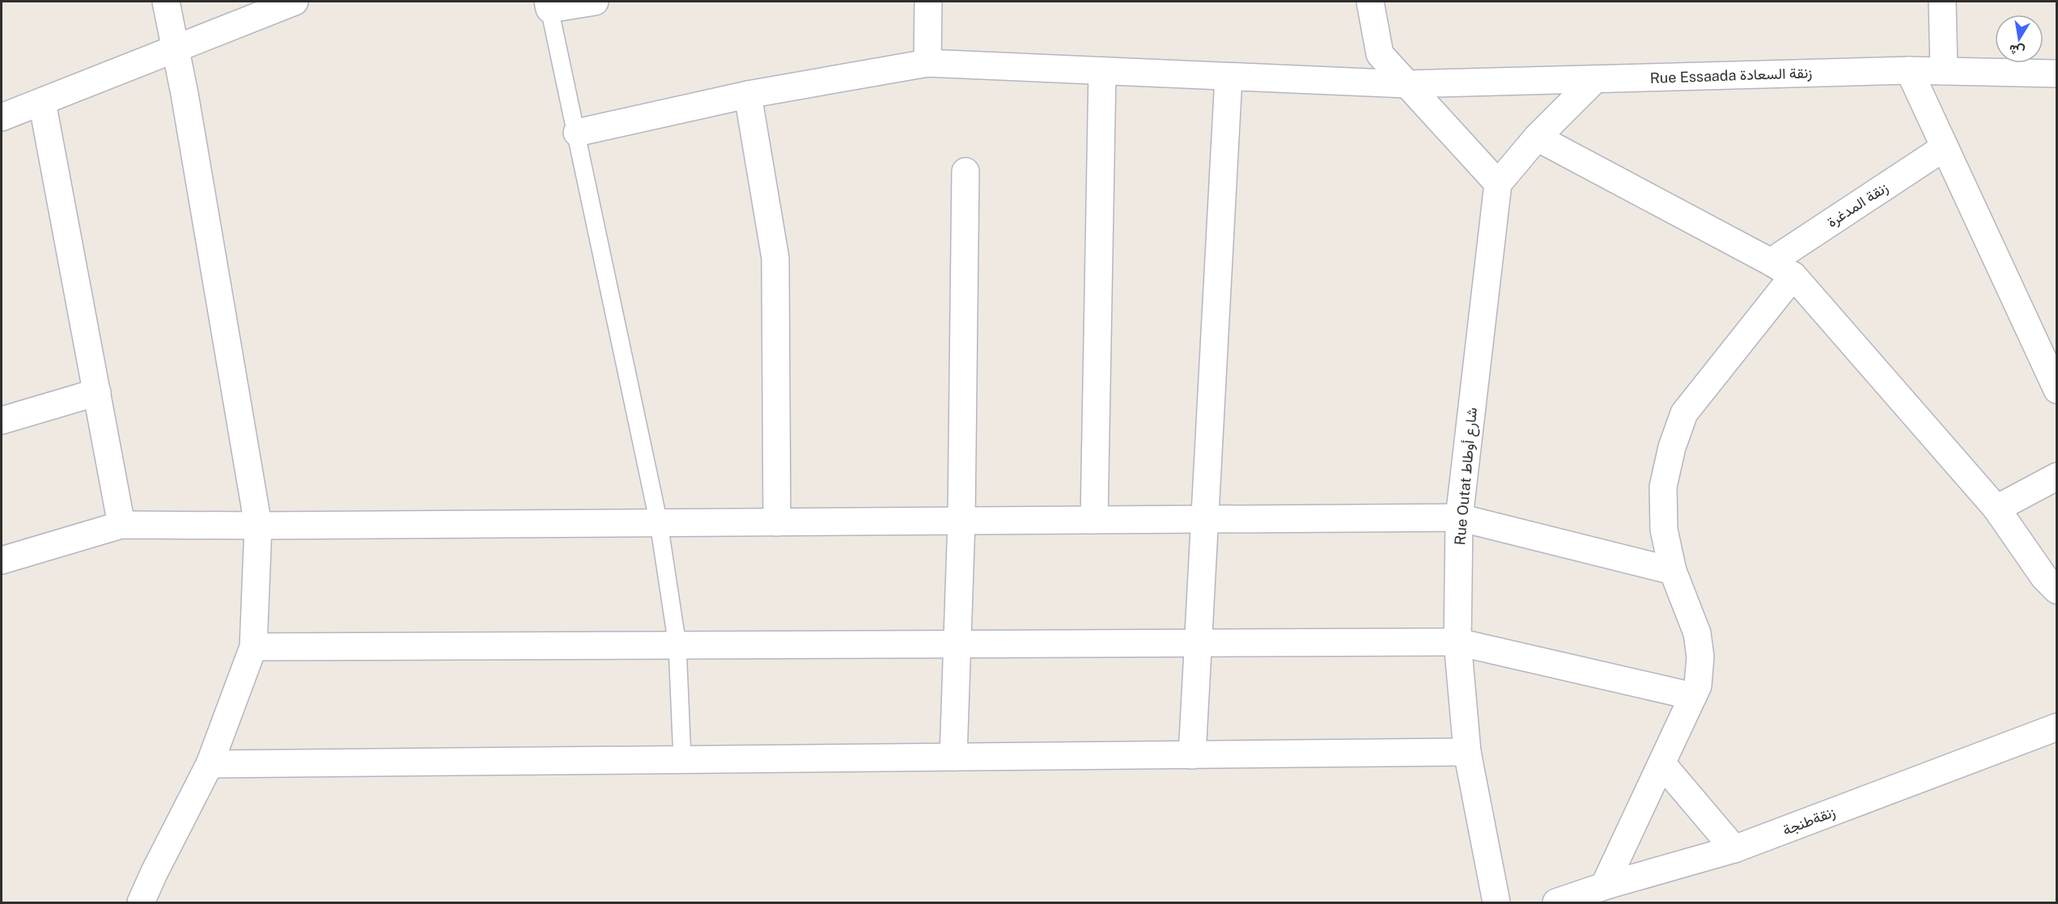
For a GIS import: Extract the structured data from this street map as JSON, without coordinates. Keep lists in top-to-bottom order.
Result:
{
  "streets": {
    "street": [
      "Rue Essaada زنقة السعادة",
      "زنقة المدغرة",
      "Rue Outat شارع أوطاط",
      "زنقةطنجة"
    ]
  },
  "north": "bottom"
}
